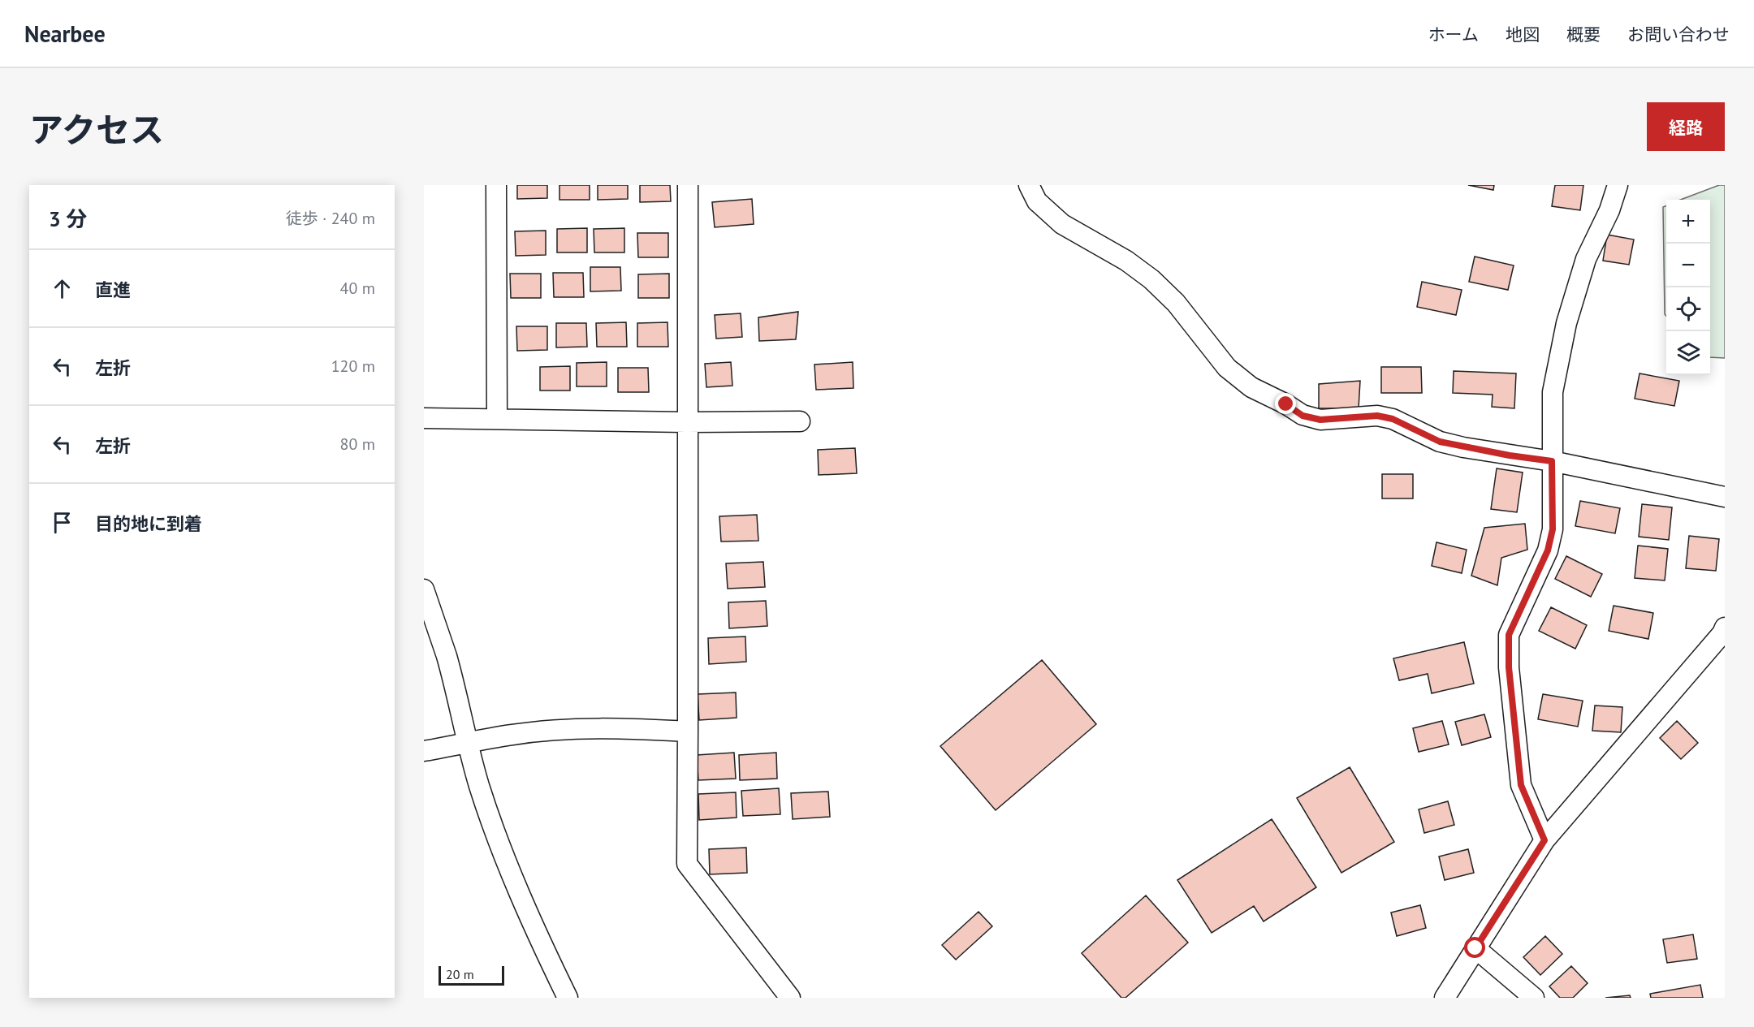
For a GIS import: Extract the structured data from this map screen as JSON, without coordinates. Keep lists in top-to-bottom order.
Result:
{
  "scale_bar": "20 m",
  "page": {
    "header": "Nearbee",
    "nav": [
      "ホーム",
      "地図",
      "概要",
      "お問い合わせ"
    ],
    "title": "アクセス",
    "buttons": "経路",
    "heading": ["3 分", "徒歩 · 240 m"],
    "map_buttons": ["+", "−"],
    "list": [
      ["直進", "40 m"],
      ["左折", "120 m"],
      ["左折", "80 m"],
      "目的地に到着"
    ],
    "scale": "20 m"
  }
}
